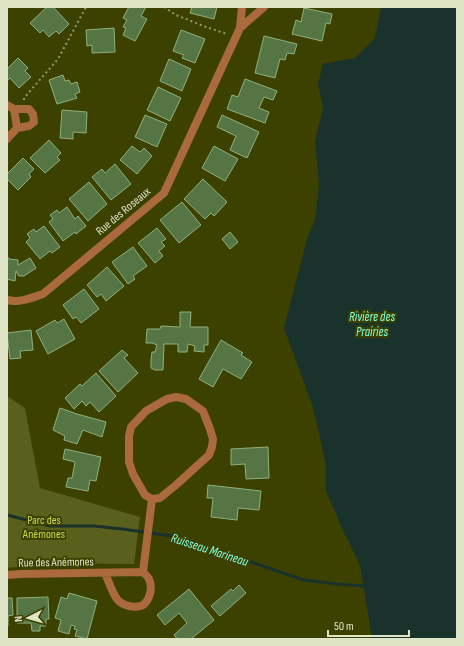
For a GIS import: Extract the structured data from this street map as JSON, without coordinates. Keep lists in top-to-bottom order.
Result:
{
  "streets": {
    "street": ["Rue des Roseaux", "Rue des Anémones"]
  },
  "water": ["Rivière des Prairies", "Ruisseau Marineau"],
  "parks": ["Parc des Anémones"],
  "scale_bar": "50 m",
  "north": "left"
}
